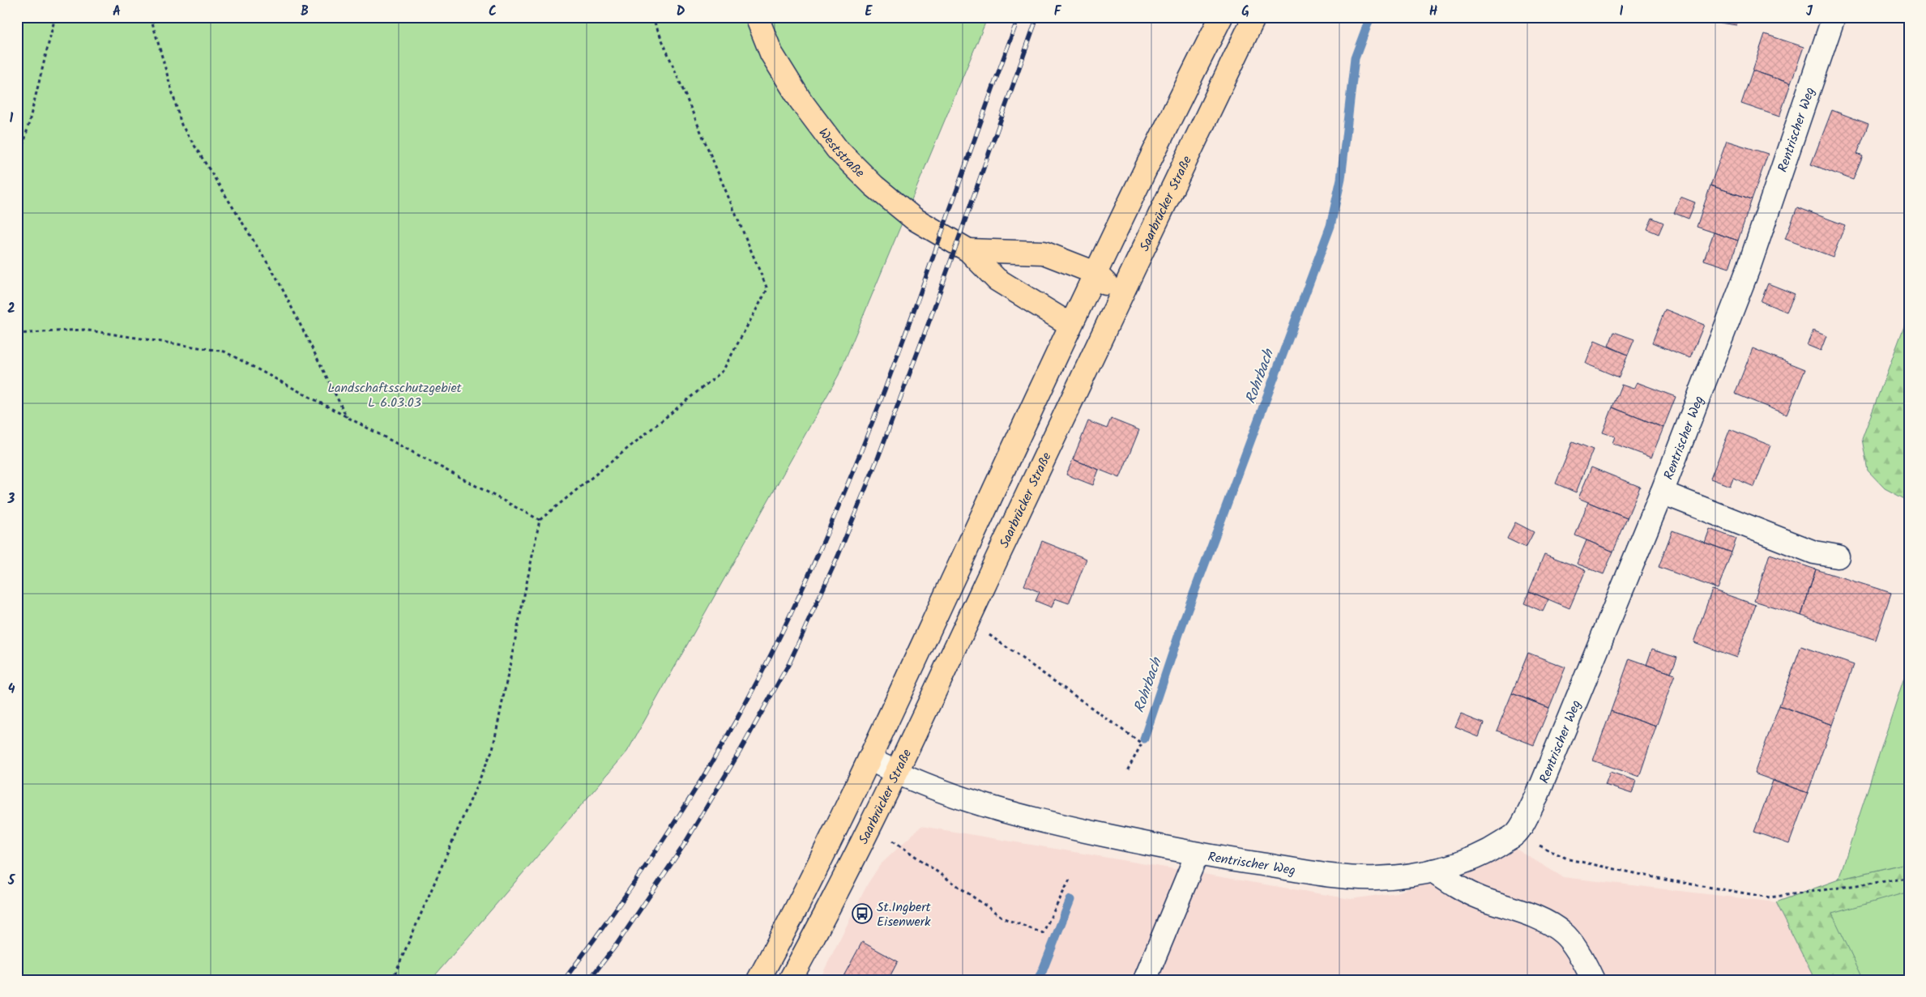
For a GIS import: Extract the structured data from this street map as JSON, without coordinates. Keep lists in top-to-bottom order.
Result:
{
  "streets": {
    "main road": ["Weststraße", "Saarbrücker Straße"],
    "street": ["Rentrischer Weg"]
  },
  "crossings": [
    ["Rentrischer Weg", "Saarbrücker Straße"]
  ],
  "water": ["Rohrbach"],
  "parks": ["Landschaftsschutzgebiet L 6.03.03"],
  "places": {
    "bus stop": ["St.Ingbert Eisenwerk"]
  },
  "grid": {
    "columns": [
      "A",
      "B",
      "C",
      "D",
      "E",
      "F",
      "G",
      "H",
      "I",
      "J"
    ],
    "rows": [
      "1",
      "2",
      "3",
      "4",
      "5"
    ]
  }
}
